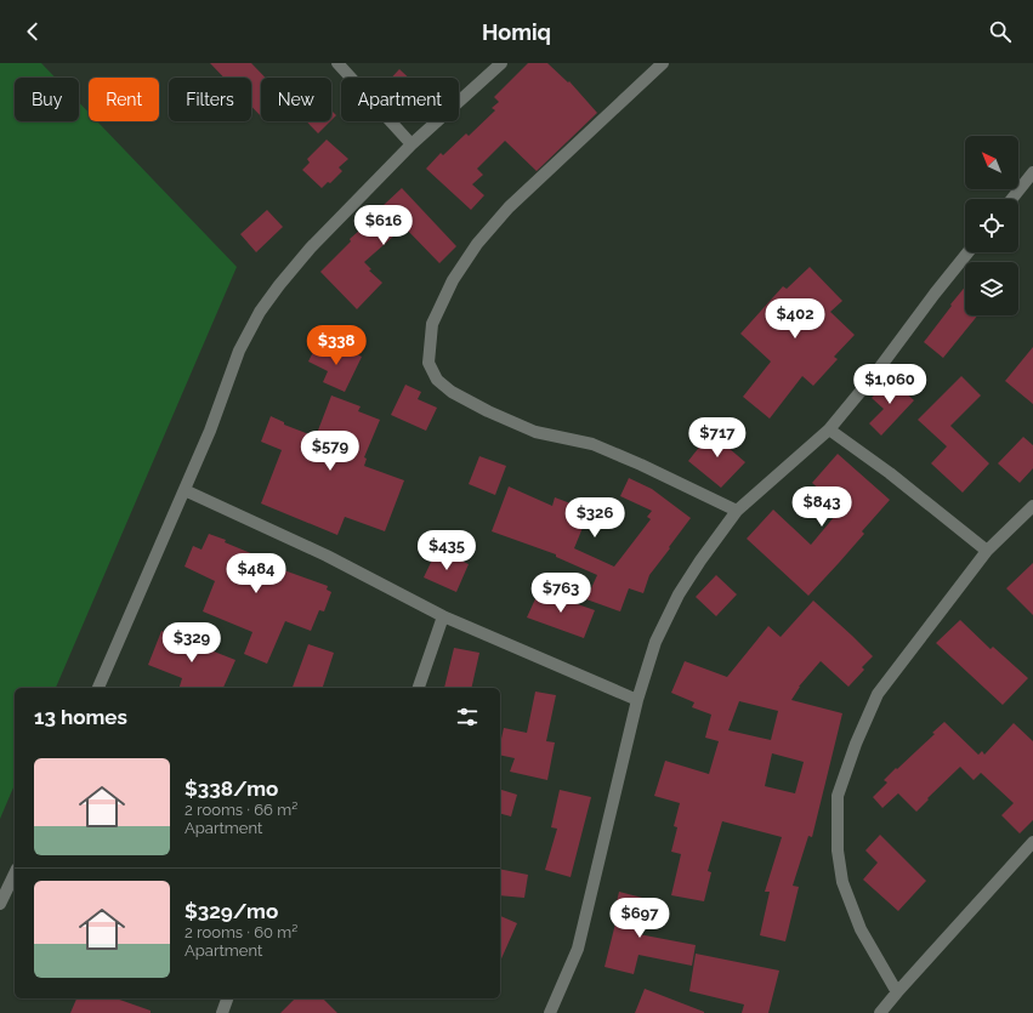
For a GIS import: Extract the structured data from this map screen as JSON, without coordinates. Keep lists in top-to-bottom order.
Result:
{
  "north": "top left",
  "page": {
    "header": "Homiq",
    "chip": [
      "Buy",
      "Rent",
      "Filters",
      "New",
      "Apartment"
    ],
    "price": [
      "$616",
      "$402",
      "$338",
      "$1,060",
      "$717",
      "$579",
      "$843",
      "$326",
      "$435",
      "$484",
      "$763",
      "$329",
      "$697"
    ],
    "heading": "13 homes",
    "list": [
      {
        "name": "$338/mo",
        "note": "2 rooms · 66 m² · Apartment"
      },
      {
        "name": "$329/mo",
        "note": "2 rooms · 60 m² · Apartment"
      }
    ]
  }
}
